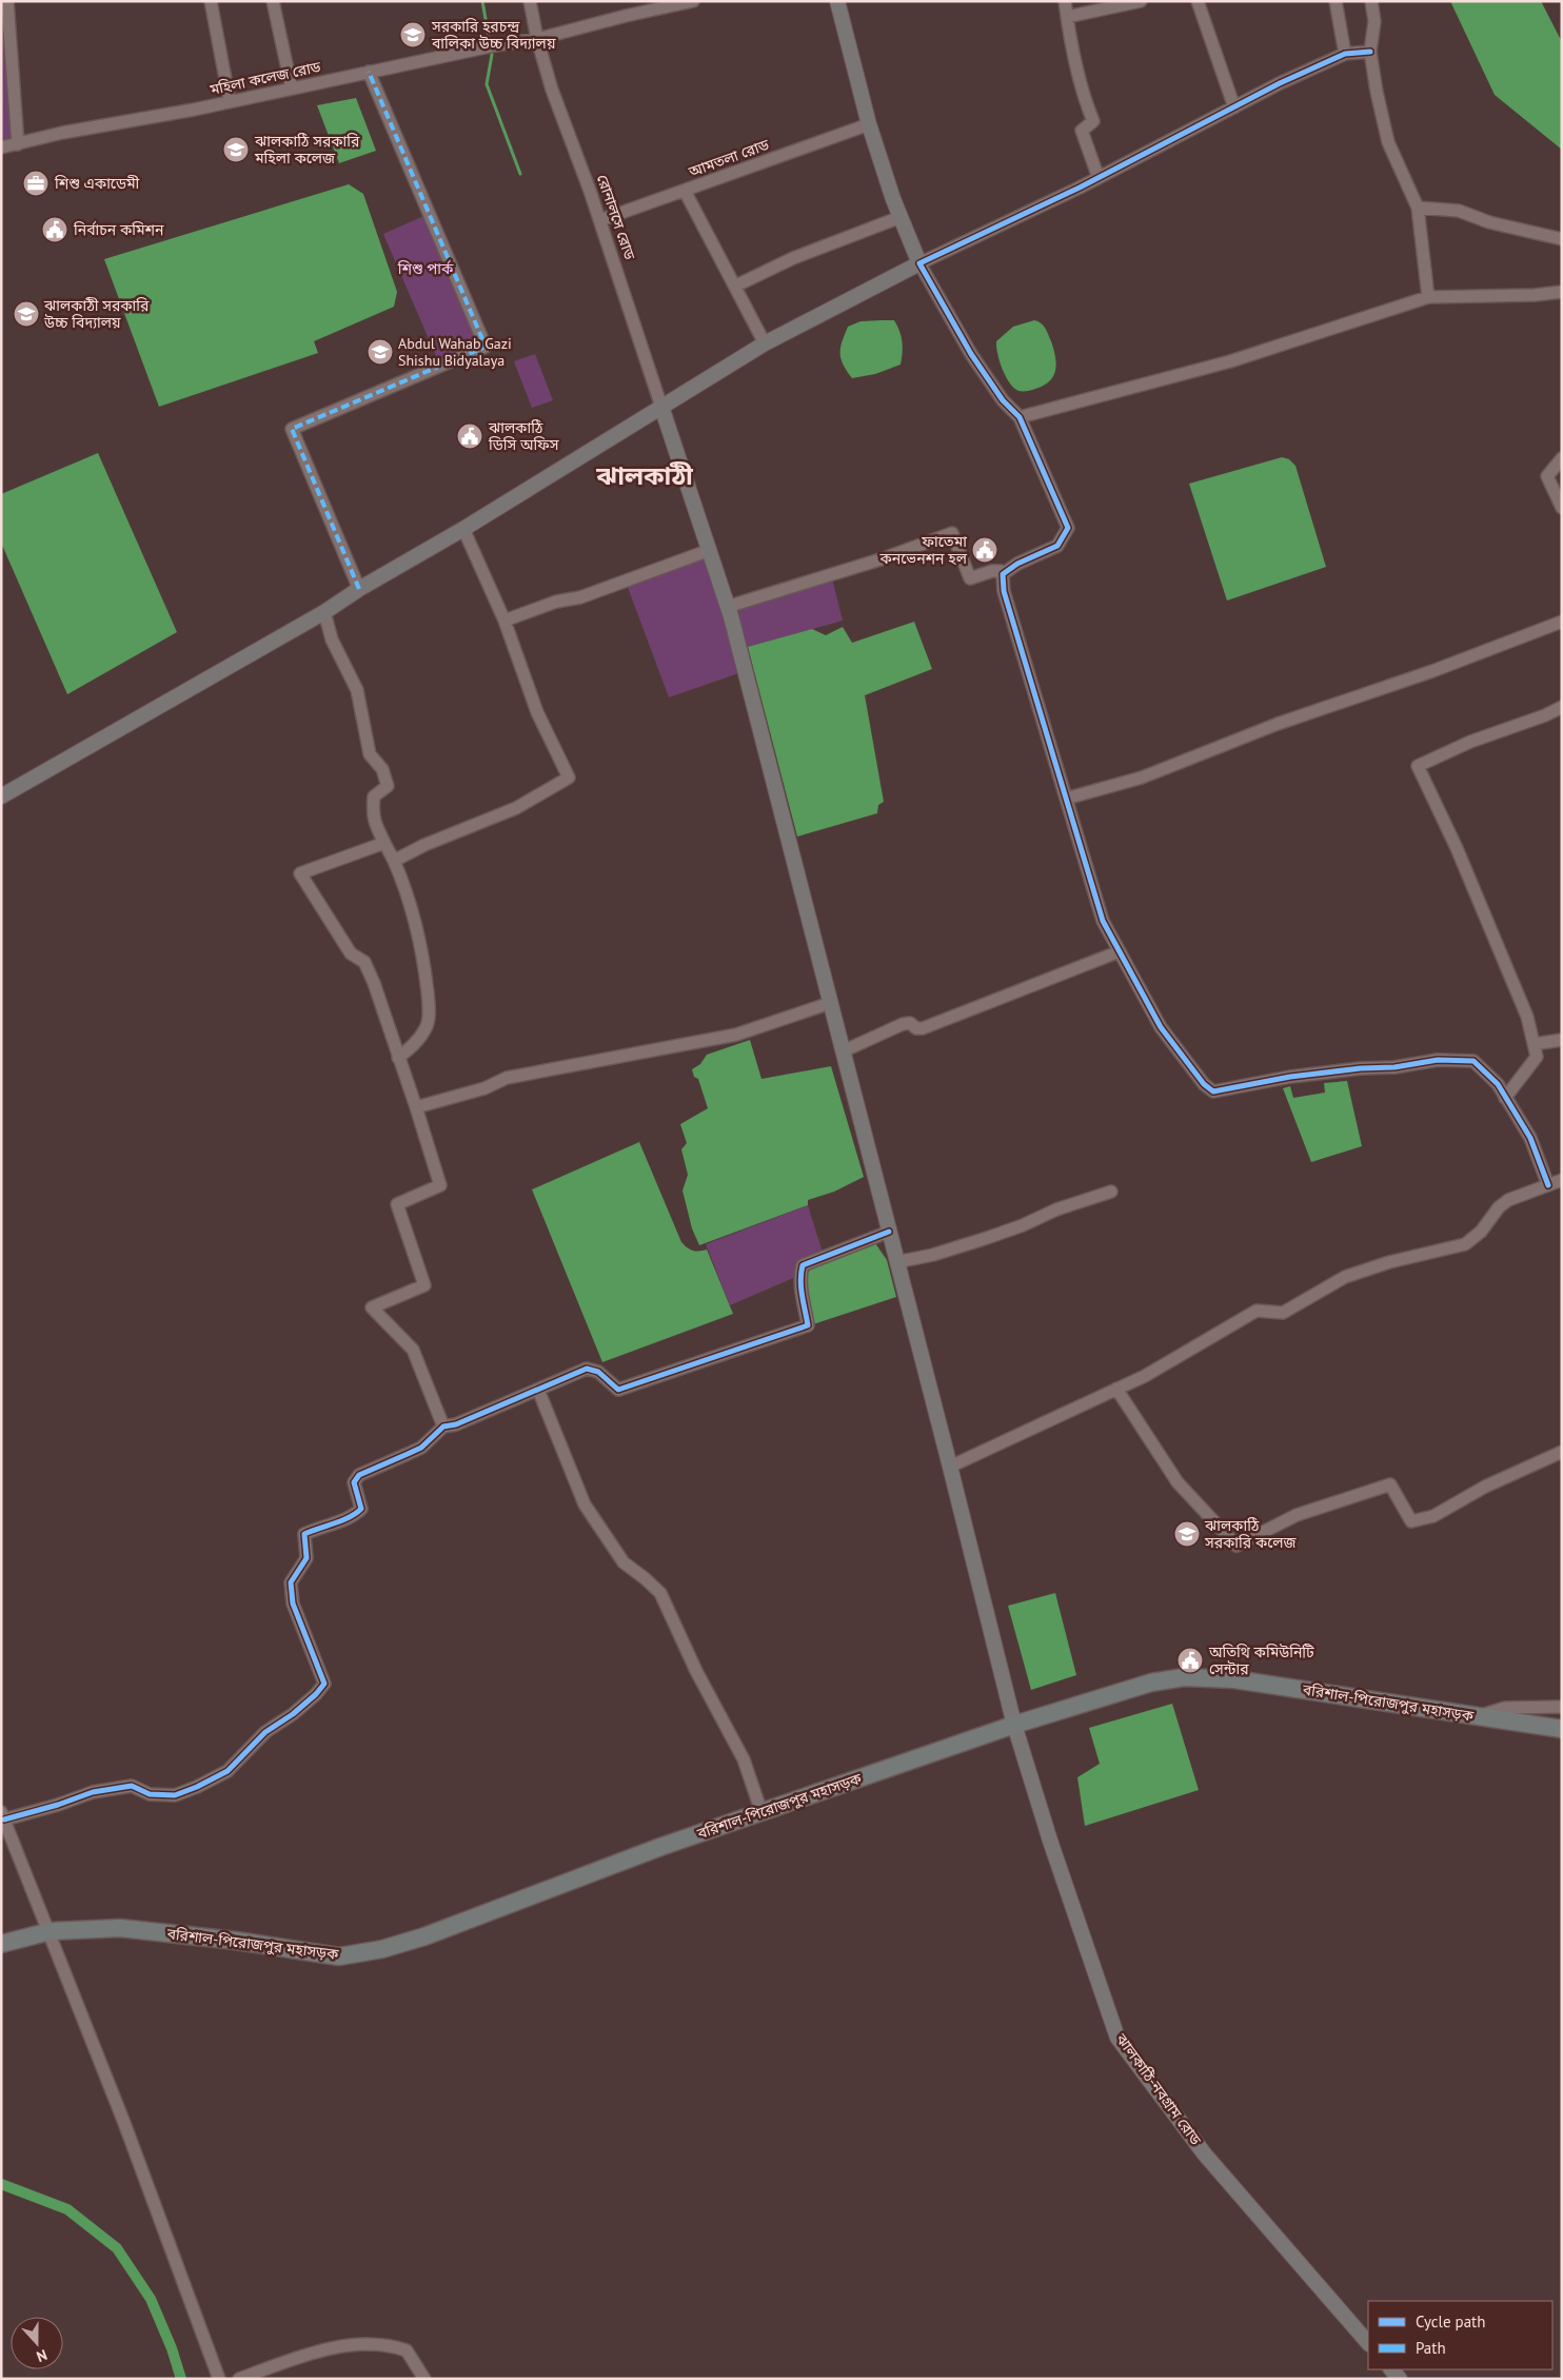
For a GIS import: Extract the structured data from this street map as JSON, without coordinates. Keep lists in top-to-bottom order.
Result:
{
  "streets": {
    "highway": ["বরিশাল-পিরোজপুর মহাসড়ক"],
    "main road": ["ঝালকাঠি-নবগ্রাম রোড"],
    "street": ["মহিলা কলেজ রোড", "আমতলা রোড", "রোনালসে রোড"]
  },
  "crossings": [
    ["মহিলা কলেজ রোড", "রোনালসে রোড"],
    ["আমতলা রোড", "রোনালসে রোড"],
    ["রোনালসে রোড", "ঝালকাঠি-নবগ্রাম রোড"],
    ["বরিশাল-পিরোজপুর মহাসড়ক", "ঝালকাঠি-নবগ্রাম রোড"]
  ],
  "districts": ["ঝালকাঠী"],
  "parks": ["শিশু পার্ক"],
  "places": {
    "school or university": [
      "সরকারি হরচন্দ্র বালিকা উচ্চ বিদ্যালয়",
      "ঝালকাঠি সরকারি মহিলা কলেজ",
      "ঝালকাঠী সরকারি উচ্চ বিদ্যালয়",
      "Abdul Wahab Gazi Shishu Bidyalaya",
      "ঝালকাঠি সরকারি কলেজ"
    ],
    "office": ["শিশু একাডেমী"],
    "public building": [
      "নির্বাচন কমিশন",
      "ঝালকাঠি ডিসি অফিস",
      "ফাতেমা কনভেনশন হল",
      "অতিথি কমিউনিটি সেন্টার"
    ]
  },
  "legend": ["Cycle path", "Path"],
  "north": "bottom"
}
